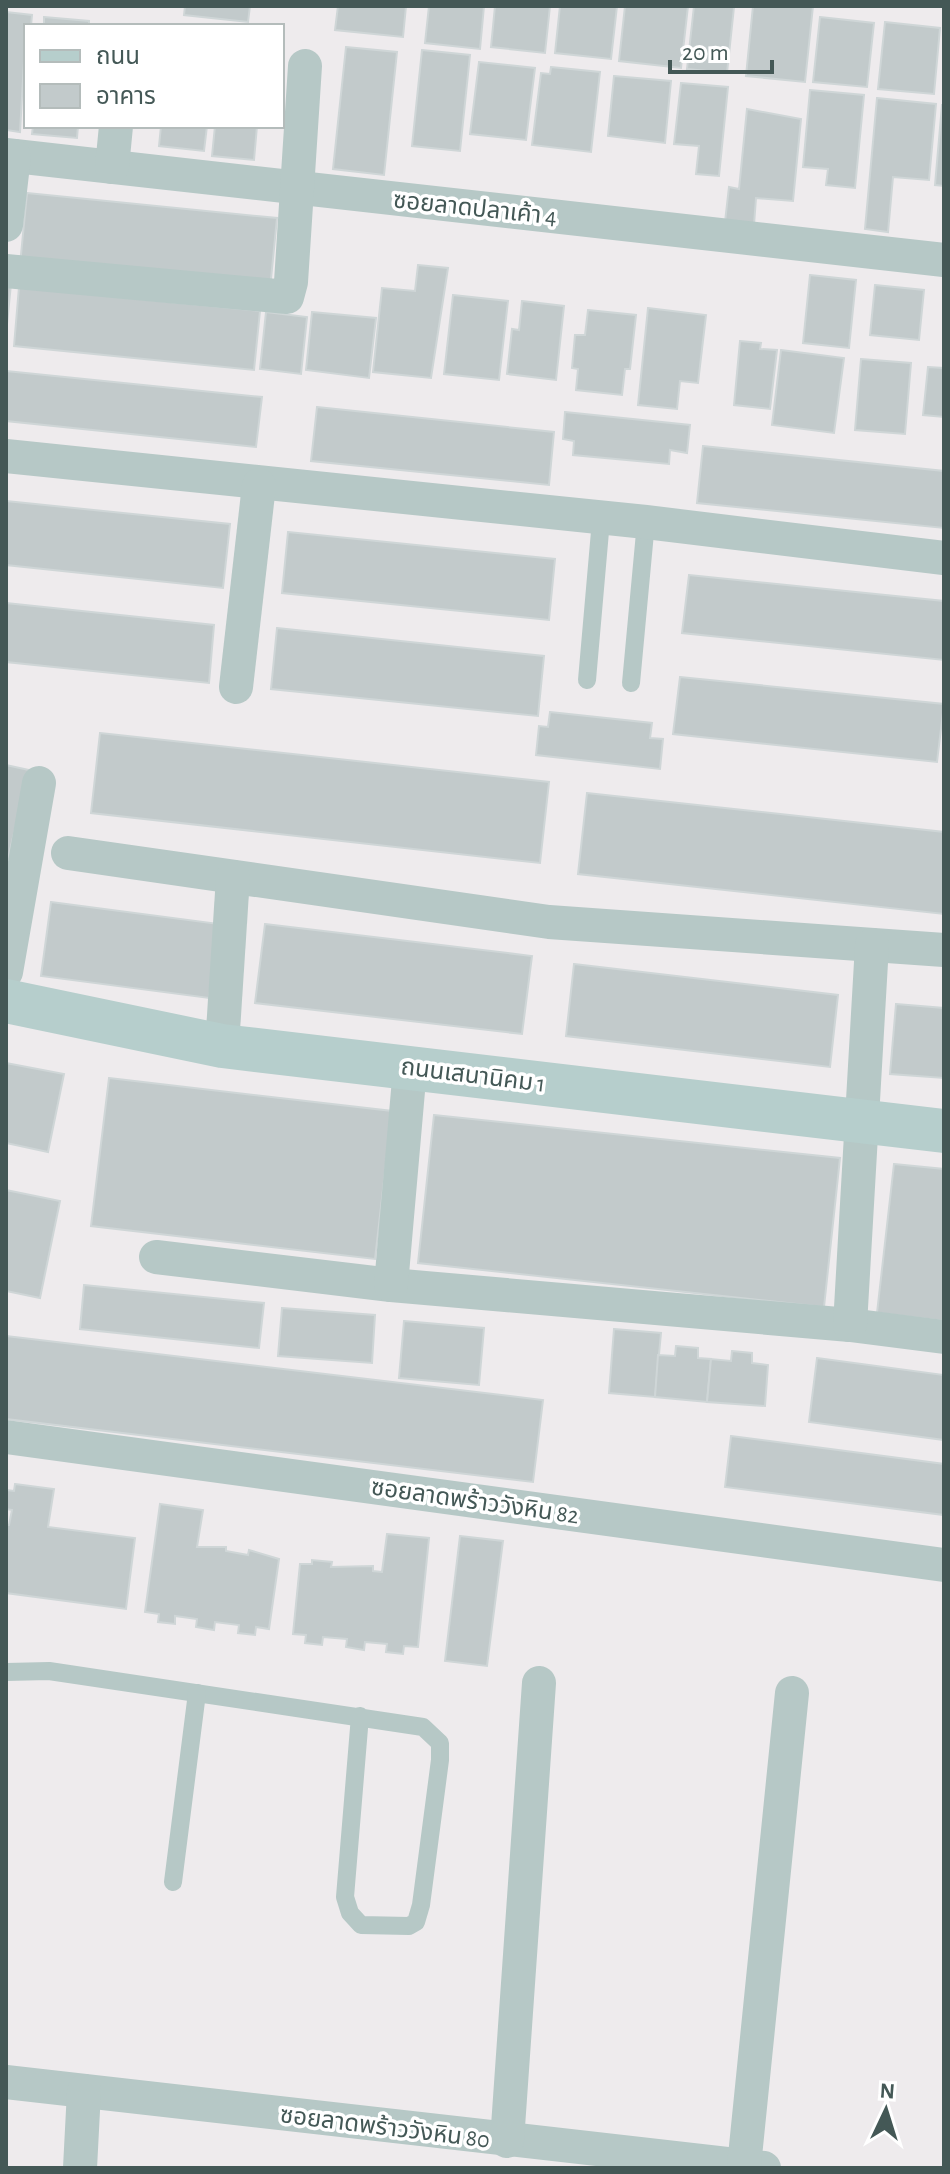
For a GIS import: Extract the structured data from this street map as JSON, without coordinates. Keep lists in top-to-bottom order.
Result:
{
  "streets": {
    "street": [
      "ซอยลาดปลาเค้า 4",
      "ถนนเสนานิคม 1",
      "ซอยลาดพร้าววังหิน 82",
      "ซอยลาดพร้าววังหิน 80"
    ]
  },
  "legend": ["ถนน", "อาคาร"],
  "scale_bar": "20 m",
  "north": "top"
}
